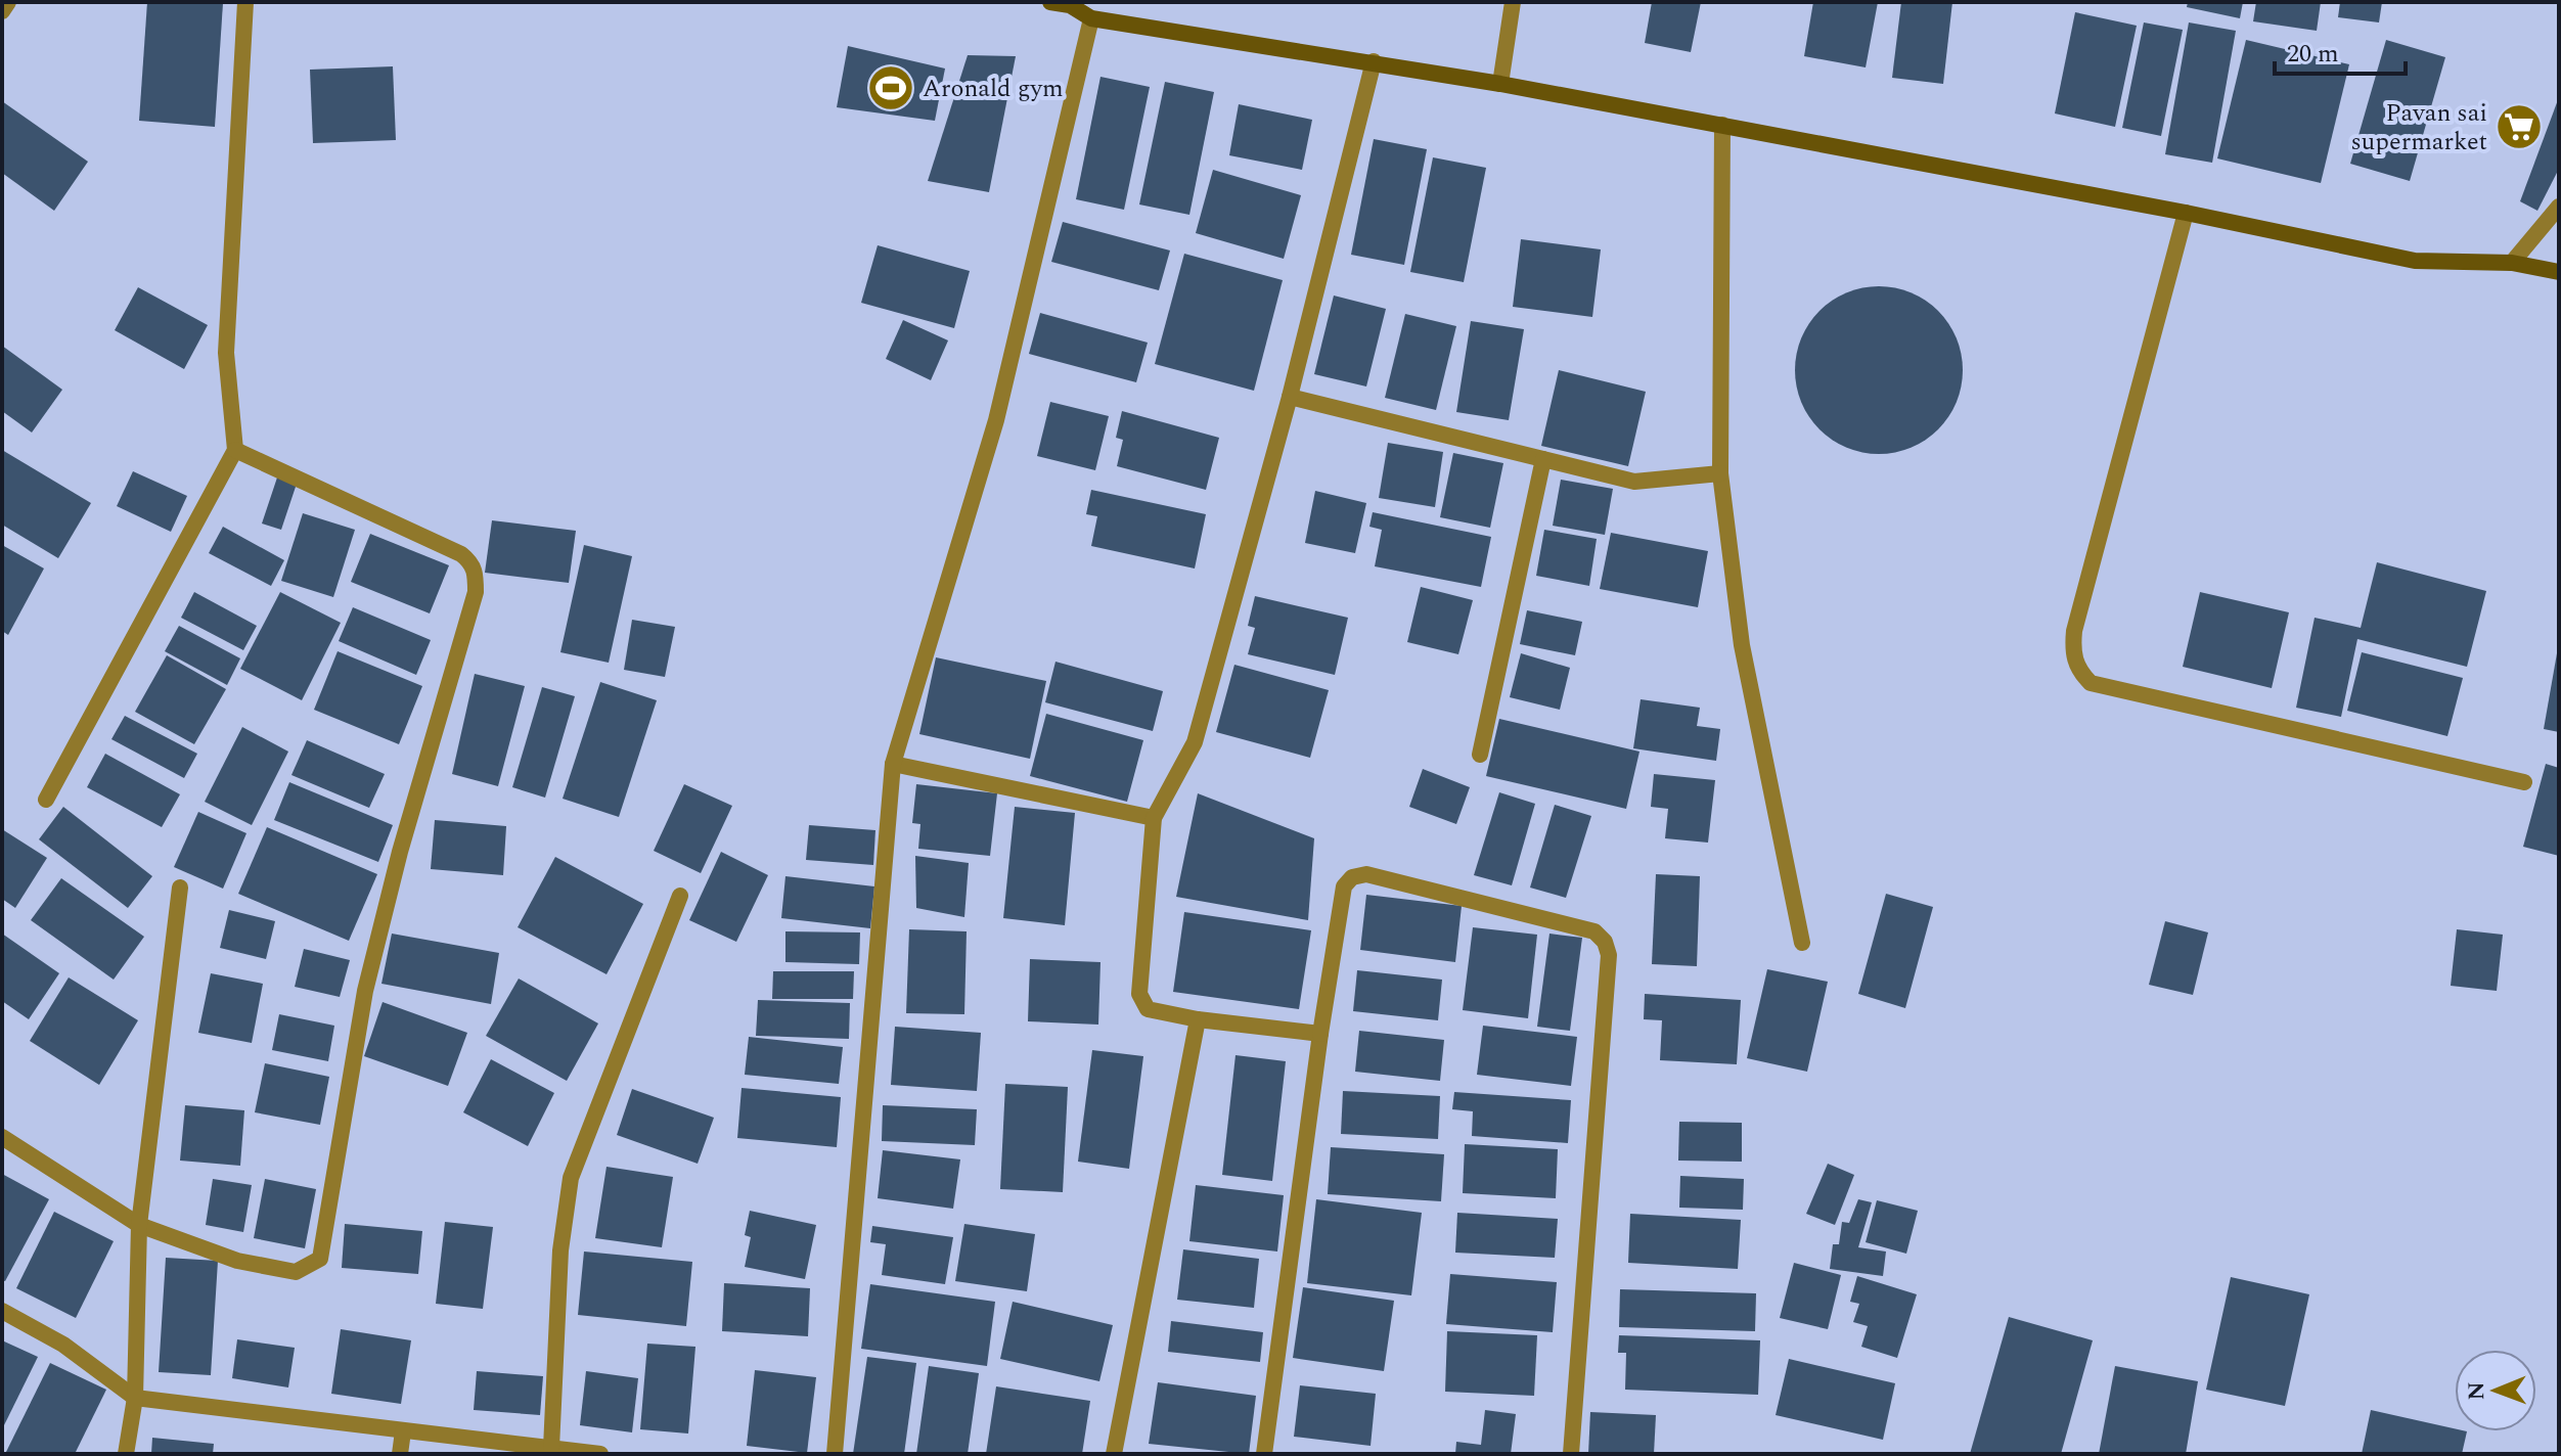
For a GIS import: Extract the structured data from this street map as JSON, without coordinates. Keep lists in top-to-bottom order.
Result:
{
  "places": {
    "sports": ["Aronald gym"],
    "supermarket": ["Pavan sai supermarket"]
  },
  "scale_bar": "20 m",
  "north": "left"
}
